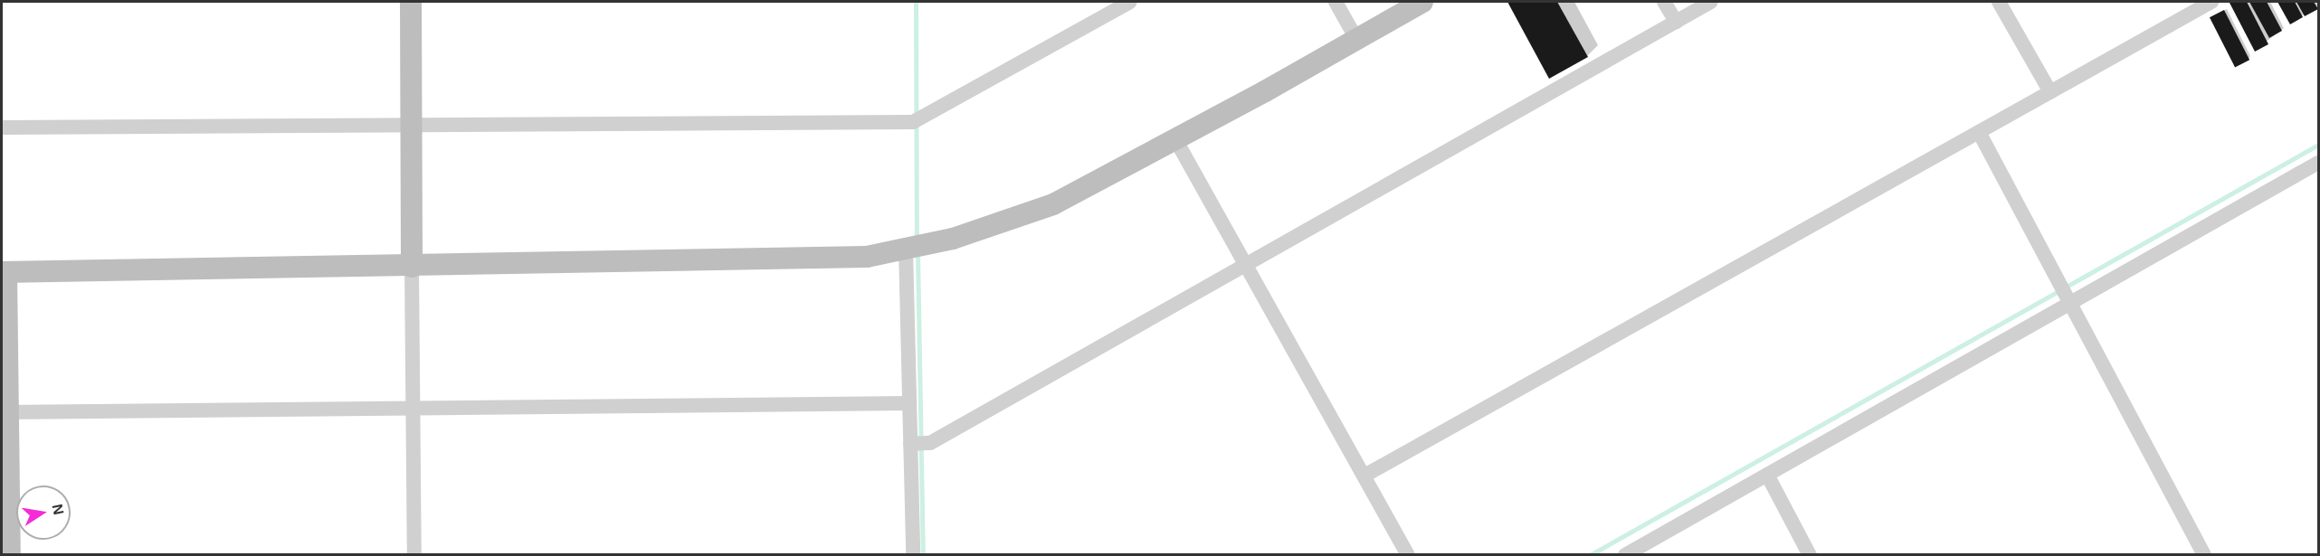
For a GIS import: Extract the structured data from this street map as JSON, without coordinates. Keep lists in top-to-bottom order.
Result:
{
  "north": "right"
}
